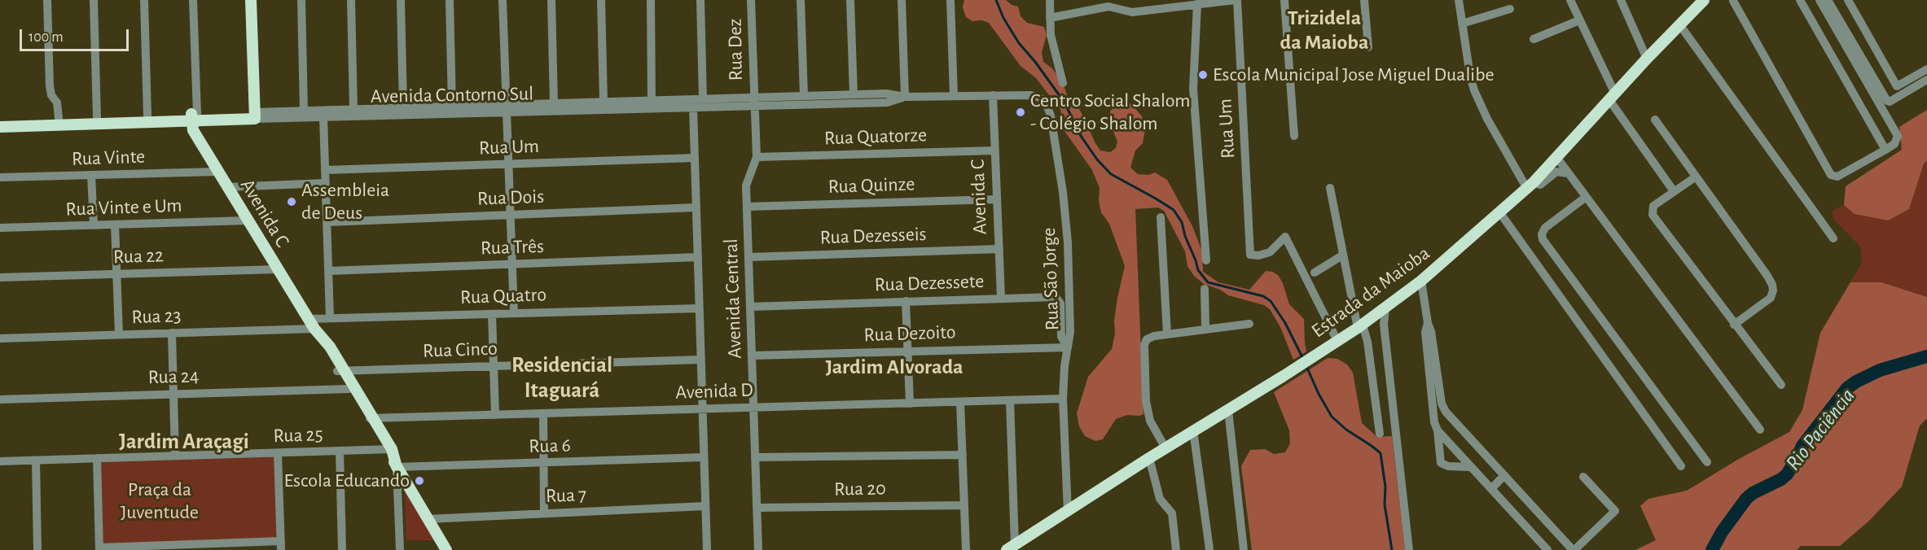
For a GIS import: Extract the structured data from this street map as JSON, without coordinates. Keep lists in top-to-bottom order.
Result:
{
  "streets": {
    "main road": ["Avenida Contorno Sul", "Avenida C", "Estrada da Maioba"],
    "street": [
      "Rua Dez",
      "Rua Um",
      "Rua Quatorze",
      "Rua Vinte",
      "Rua Quinze",
      "Rua Dois",
      "Rua Vinte e Um",
      "Rua Dezesseis",
      "Rua Três",
      "Rua 22",
      "Rua São Jorge",
      "Rua Dezessete",
      "Rua Quatro",
      "Avenida Central",
      "Rua 23",
      "Rua Dezoito",
      "Rua Cinco",
      "Rua 24",
      "Avenida D",
      "Rua 25",
      "Rua 6",
      "Rua 20",
      "Rua 7"
    ]
  },
  "crossings": [
    ["Rua Dez", "Avenida Contorno Sul"],
    ["Rua Dez", "Avenida Central"],
    ["Avenida Contorno Sul", "Avenida C"],
    ["Avenida Contorno Sul", "Rua São Jorge"],
    ["Avenida Contorno Sul", "Avenida Central"],
    ["Rua Um", "Estrada da Maioba"],
    ["Rua Um", "Avenida Central"],
    ["Rua Quatorze", "Avenida C"],
    ["Rua Quatorze", "Avenida Central"],
    ["Rua Vinte", "Avenida C"],
    ["Rua Quinze", "Avenida C"],
    ["Rua Quinze", "Avenida Central"],
    ["Avenida C", "Rua Vinte e Um"],
    ["Avenida C", "Rua Dezesseis"],
    ["Avenida C", "Rua 22"],
    ["Avenida C", "Rua São Jorge"],
    ["Avenida C", "Rua Dezessete"],
    ["Avenida C", "Rua Quatro"],
    ["Avenida C", "Rua 23"],
    ["Avenida C", "Rua Cinco"],
    ["Avenida C", "Rua 24"],
    ["Avenida C", "Avenida D"],
    ["Avenida C", "Rua 25"],
    ["Avenida C", "Rua 6"],
    ["Avenida C", "Rua 7"],
    ["Rua Dois", "Avenida Central"],
    ["Rua Dezesseis", "Avenida Central"],
    ["Rua Três", "Avenida Central"],
    ["Rua São Jorge", "Rua Dezessete"],
    ["Rua São Jorge", "Estrada da Maioba"],
    ["Rua São Jorge", "Rua Dezoito"],
    ["Rua São Jorge", "Avenida D"],
    ["Rua Dezessete", "Avenida Central"],
    ["Rua Dezessete", "Rua Dezoito"],
    ["Rua Quatro", "Avenida Central"],
    ["Rua Quatro", "Rua 23"],
    ["Avenida Central", "Rua Dezoito"],
    ["Avenida Central", "Rua Cinco"],
    ["Avenida Central", "Avenida D"],
    ["Avenida Central", "Rua 6"],
    ["Avenida Central", "Rua 20"],
    ["Avenida Central", "Rua 7"]
  ],
  "districts": [
    "Trizidela da Maioba",
    "Residencial Itaguará",
    "Jardim Alvorada",
    "Jardim Araçagi"
  ],
  "water": ["Rio Paciência"],
  "parks": ["Praça da Juventude"],
  "places": [
    "Escola Municipal Jose Miguel Dualibe",
    "Centro Social Shalom - Colégio Shalom",
    "Assembleia de Deus",
    "Escola Educando"
  ],
  "scale_bar": "100 m"
}
